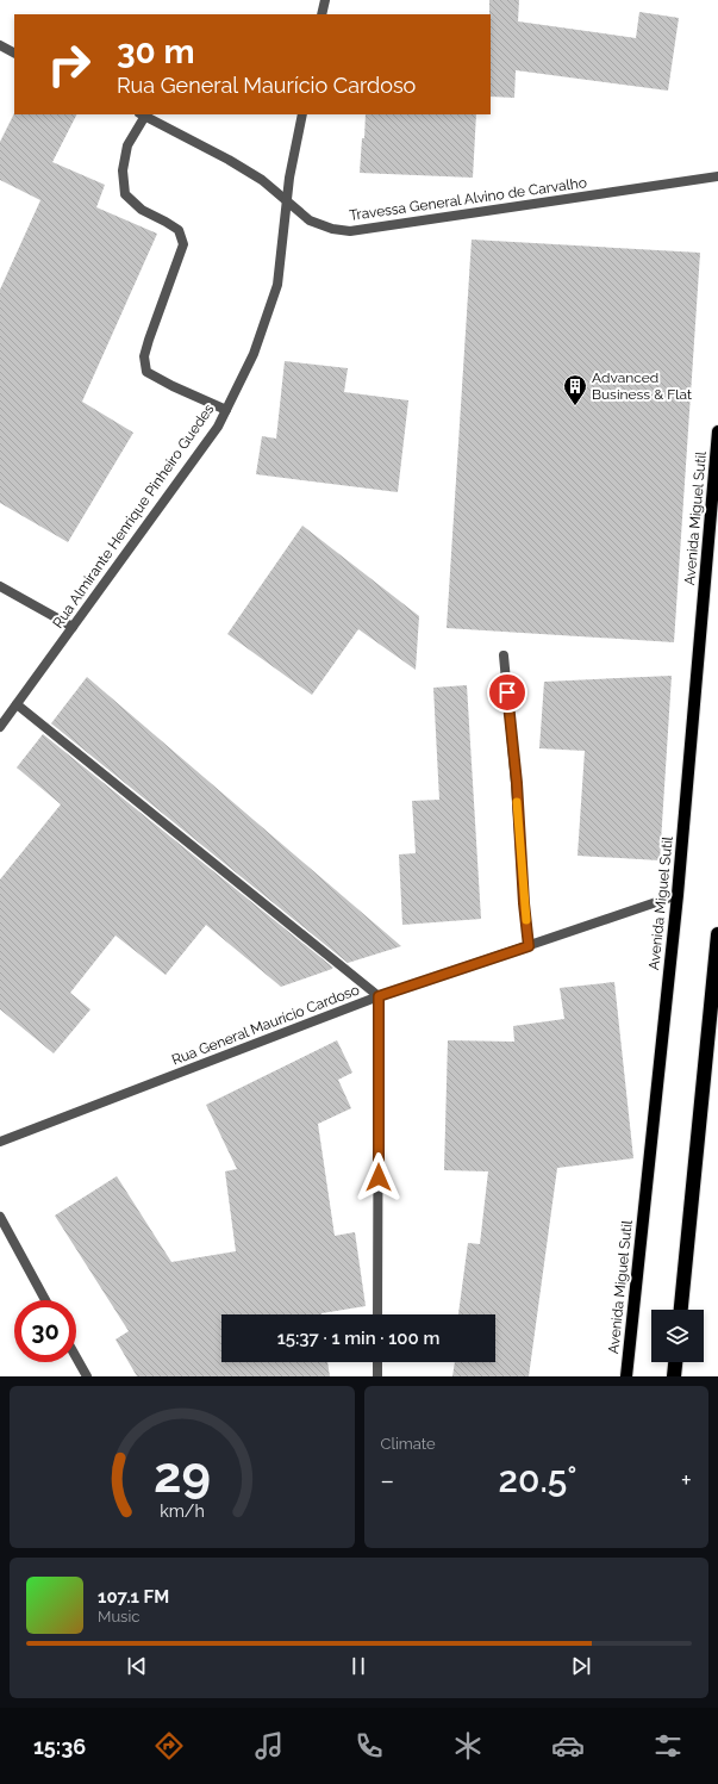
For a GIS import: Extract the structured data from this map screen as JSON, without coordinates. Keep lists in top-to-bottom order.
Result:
{
  "streets": {
    "main road": ["Avenida Miguel Sutil"],
    "street": ["Travessa General Alvino de Carvalho", "Rua Almirante Henrique Pinheiro Guedes", "Rua General Maurício Cardoso"]
  },
  "crossings": [
    ["Travessa General Alvino de Carvalho", "Rua Almirante Henrique Pinheiro Guedes"],
    ["Avenida Miguel Sutil", "Rua General Maurício Cardoso"]
  ],
  "places": {
    "building": ["Advanced Business & Flat"]
  },
  "page": {
    "turn": ["30 m", "Rua General Maurício Cardoso"],
    "limit": "30",
    "trip": "15:37 · 1 min · 100 m",
    "tile": "Climate",
    "heat": ["−", "20.5°", "+"],
    "song": ["107.1 FM", "Music"],
    "tabs": "15:36",
    "gauge": ["29", "km/h"]
  }
}
